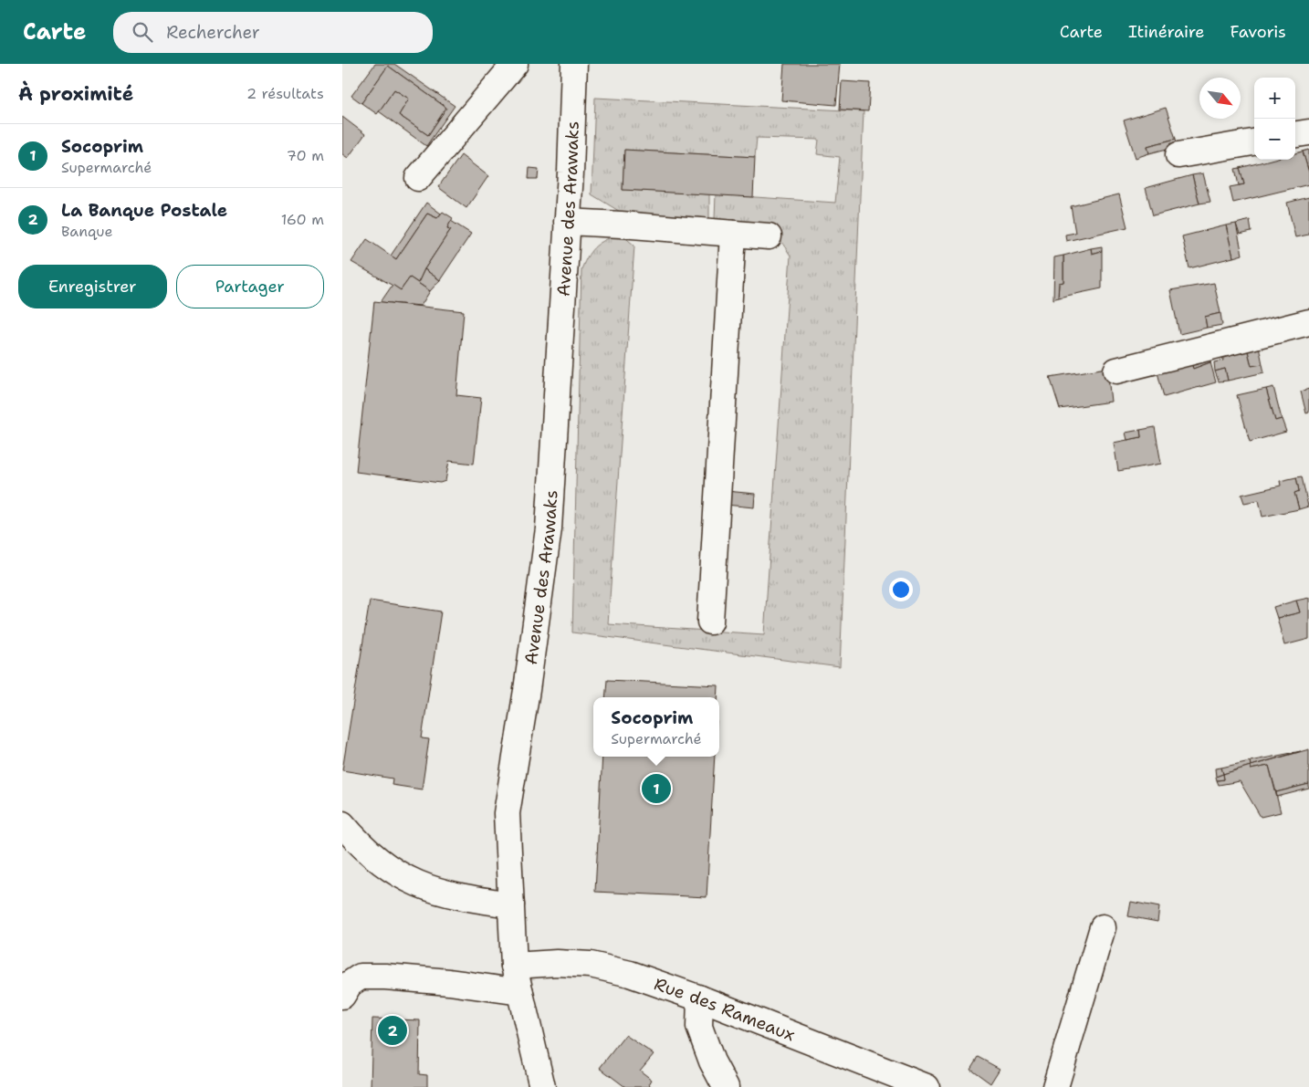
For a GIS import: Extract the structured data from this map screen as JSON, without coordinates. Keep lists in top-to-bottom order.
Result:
{
  "streets": {
    "street": ["Avenue des Arawaks", "Rue des Rameaux"]
  },
  "crossings": [
    ["Avenue des Arawaks", "Rue des Rameaux"]
  ],
  "north": "bottom right",
  "page": {
    "header": "Carte",
    "search": "Rechercher",
    "nav": ["Carte", "Itinéraire", "Favoris"],
    "heading": ["À proximité", "2 résultats"],
    "map_buttons": ["+", "−"],
    "list": [
      {
        "mark": "1",
        "name": "Socoprim",
        "note": "Supermarché",
        "value": "70 m"
      },
      {
        "mark": "2",
        "name": "La Banque Postale",
        "note": "Banque",
        "value": "160 m"
      }
    ],
    "buttons": ["Enregistrer", "Partager"],
    "popup": ["Socoprim", "Supermarché"],
    "pins": ["1", "2"]
  }
}
